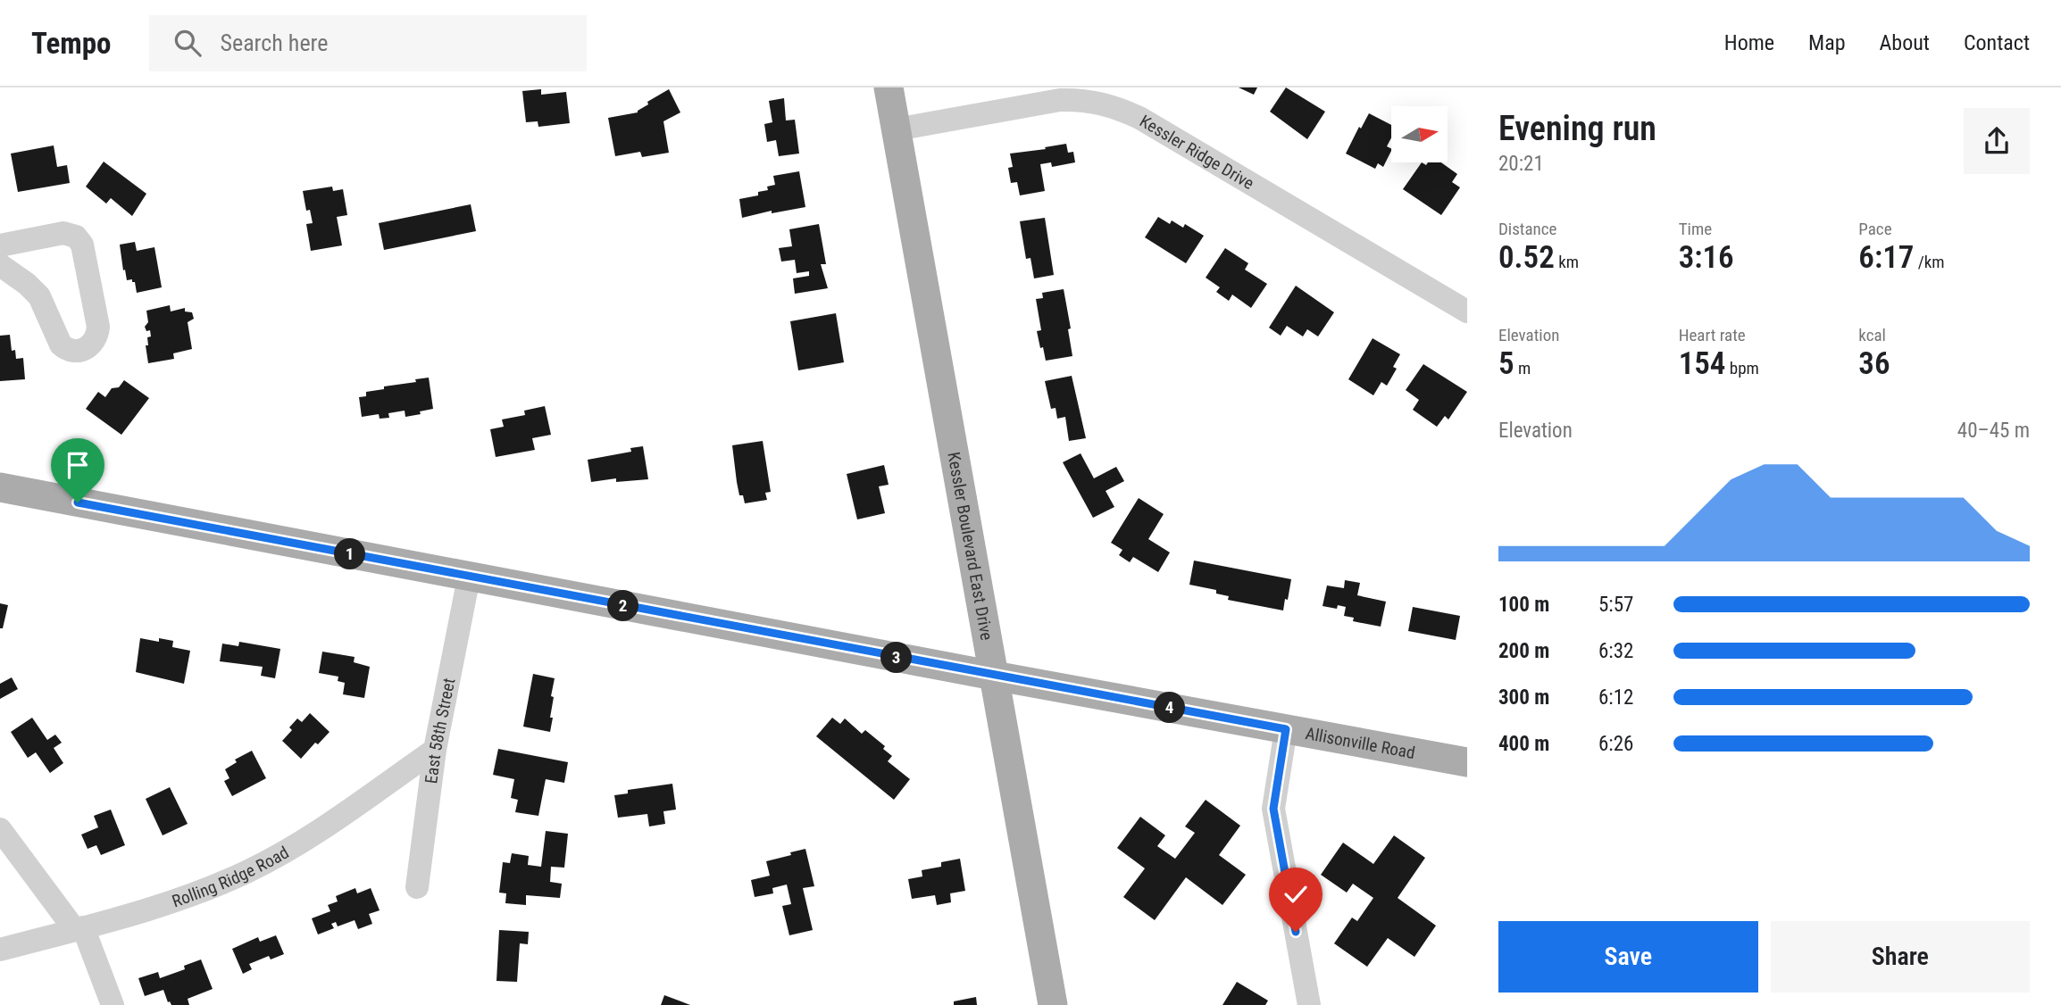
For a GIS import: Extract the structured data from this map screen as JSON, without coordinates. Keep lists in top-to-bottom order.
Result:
{
  "streets": {
    "main road": ["Kessler Boulevard East Drive", "Allisonville Road"],
    "street": ["Kessler Ridge Drive", "East 58th Street", "Rolling Ridge Road"]
  },
  "crossings": [
    ["Kessler Ridge Drive", "Kessler Boulevard East Drive"],
    ["Kessler Boulevard East Drive", "Allisonville Road"],
    ["East 58th Street", "Allisonville Road"],
    ["East 58th Street", "Rolling Ridge Road"]
  ],
  "north": "right",
  "page": {
    "header": "Tempo",
    "search": "Search here",
    "nav": [
      "Home",
      "Map",
      "About",
      "Contact"
    ],
    "heading": ["Evening run", "20:21"],
    "stats": [
      ["Distance", "0.52 km"],
      ["Time", "3:16"],
      ["Pace", "6:17 /km"],
      ["Elevation", "5 m"],
      ["Heart rate", "154 bpm"],
      ["kcal", "36"]
    ],
    "chart": ["Elevation", "40–45 m"],
    "pins": [
      "1",
      "2",
      "3",
      "4"
    ],
    "list": [
      {
        "name": "100 m",
        "note": "5:57"
      },
      {
        "name": "200 m",
        "note": "6:32"
      },
      {
        "name": "300 m",
        "note": "6:12"
      },
      {
        "name": "400 m",
        "note": "6:26"
      }
    ],
    "buttons": ["Save", "Share"]
  }
}
